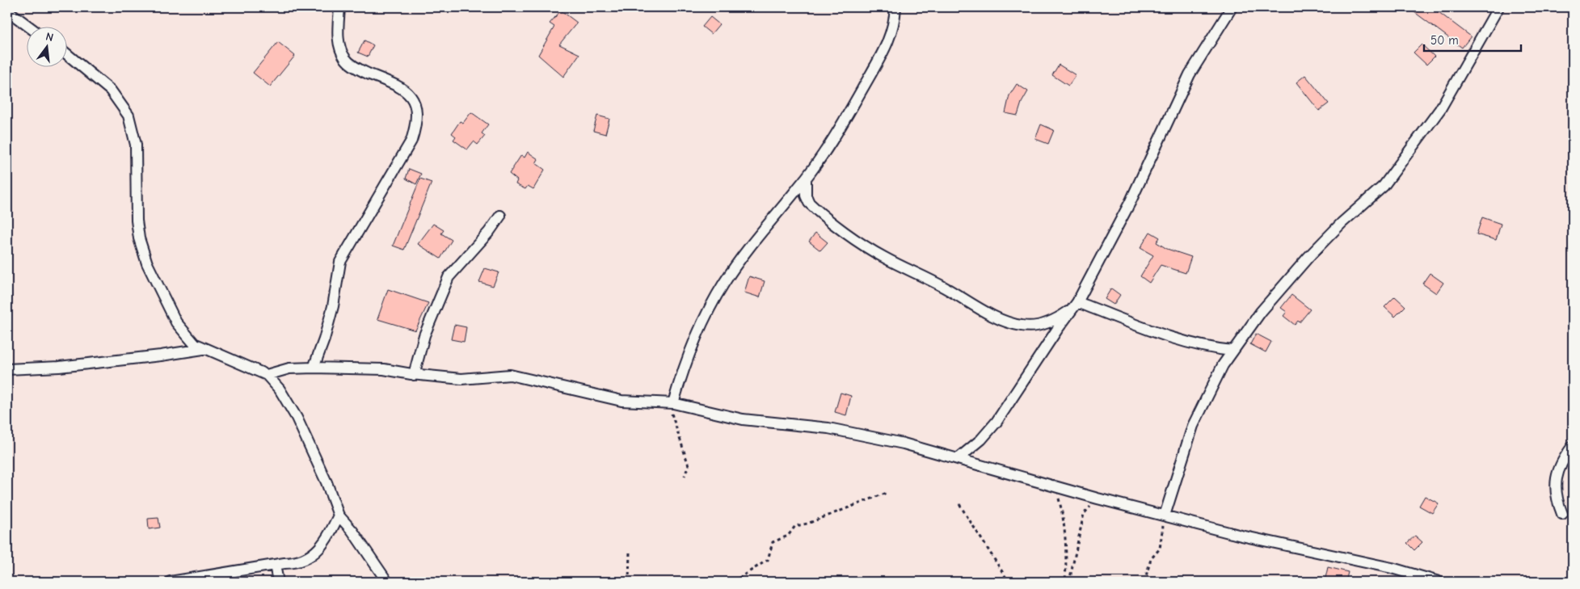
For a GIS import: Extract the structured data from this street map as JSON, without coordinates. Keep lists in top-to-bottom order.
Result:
{
  "scale_bar": "50 m",
  "north": "top"
}
